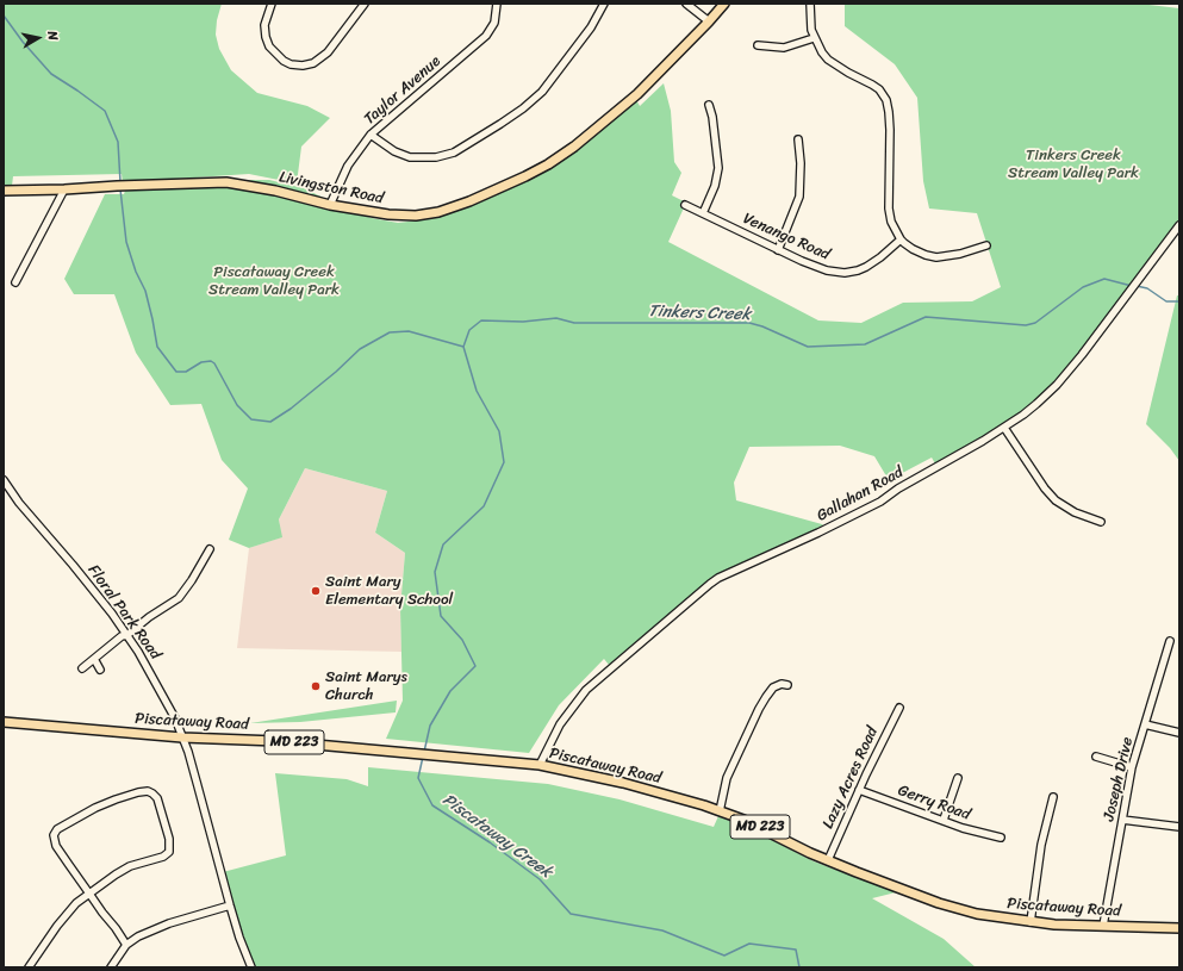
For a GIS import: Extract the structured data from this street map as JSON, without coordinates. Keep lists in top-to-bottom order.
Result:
{
  "streets": {
    "main road": ["Livingston Road", "Piscataway Road", "MD 223"],
    "street": [
      "Taylor Avenue",
      "Venango Road",
      "Gallahan Road",
      "Floral Park Road",
      "Lazy Acres Road",
      "Joseph Drive",
      "Gerry Road"
    ]
  },
  "crossings": [
    ["Taylor Avenue", "Livingston Road"],
    ["Gallahan Road", "Piscataway Road"],
    ["Floral Park Road", "Piscataway Road"],
    ["Piscataway Road", "Lazy Acres Road"],
    ["Piscataway Road", "Joseph Drive"],
    ["Lazy Acres Road", "Gerry Road"]
  ],
  "water": ["Tinkers Creek", "Piscataway Creek"],
  "parks": ["Tinkers Creek Stream Valley Park", "Piscataway Creek Stream Valley Park"],
  "places": ["Saint Mary Elementary School", "Saint Marys Church"],
  "north": "right"
}
